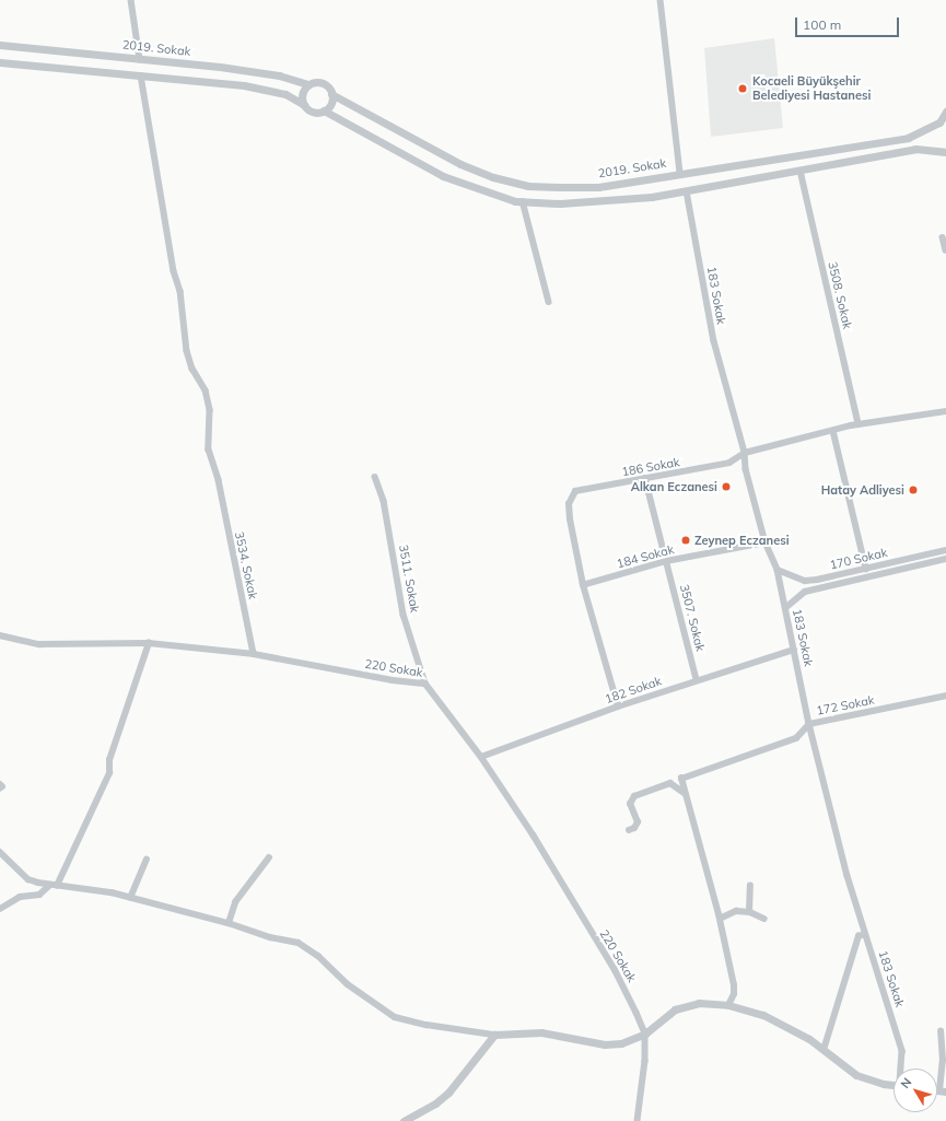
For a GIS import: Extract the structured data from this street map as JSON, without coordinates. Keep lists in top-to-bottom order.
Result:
{
  "streets": {
    "street": [
      "2019. Sokak",
      "183 Sokak",
      "3508. Sokak",
      "186 Sokak",
      "184 Sokak",
      "170 Sokak",
      "3534. Sokak",
      "3511. Sokak",
      "3507. Sokak",
      "220 Sokak",
      "182 Sokak",
      "172 Sokak"
    ]
  },
  "crossings": [
    ["183 Sokak", "186 Sokak"],
    ["183 Sokak", "184 Sokak"],
    ["183 Sokak", "170 Sokak"],
    ["183 Sokak", "182 Sokak"],
    ["183 Sokak", "172 Sokak"],
    ["3508. Sokak", "186 Sokak"],
    ["186 Sokak", "184 Sokak"],
    ["186 Sokak", "3507. Sokak"],
    ["186 Sokak", "182 Sokak"],
    ["184 Sokak", "3507. Sokak"],
    ["3534. Sokak", "220 Sokak"],
    ["3511. Sokak", "220 Sokak"],
    ["3507. Sokak", "182 Sokak"],
    ["220 Sokak", "182 Sokak"]
  ],
  "places": [
    "Kocaeli Büyükşehir Belediyesi Hastanesi",
    "Alkan Eczanesi",
    "Hatay Adliyesi",
    "Zeynep Eczanesi"
  ],
  "scale_bar": "100 m",
  "north": "top left"
}
